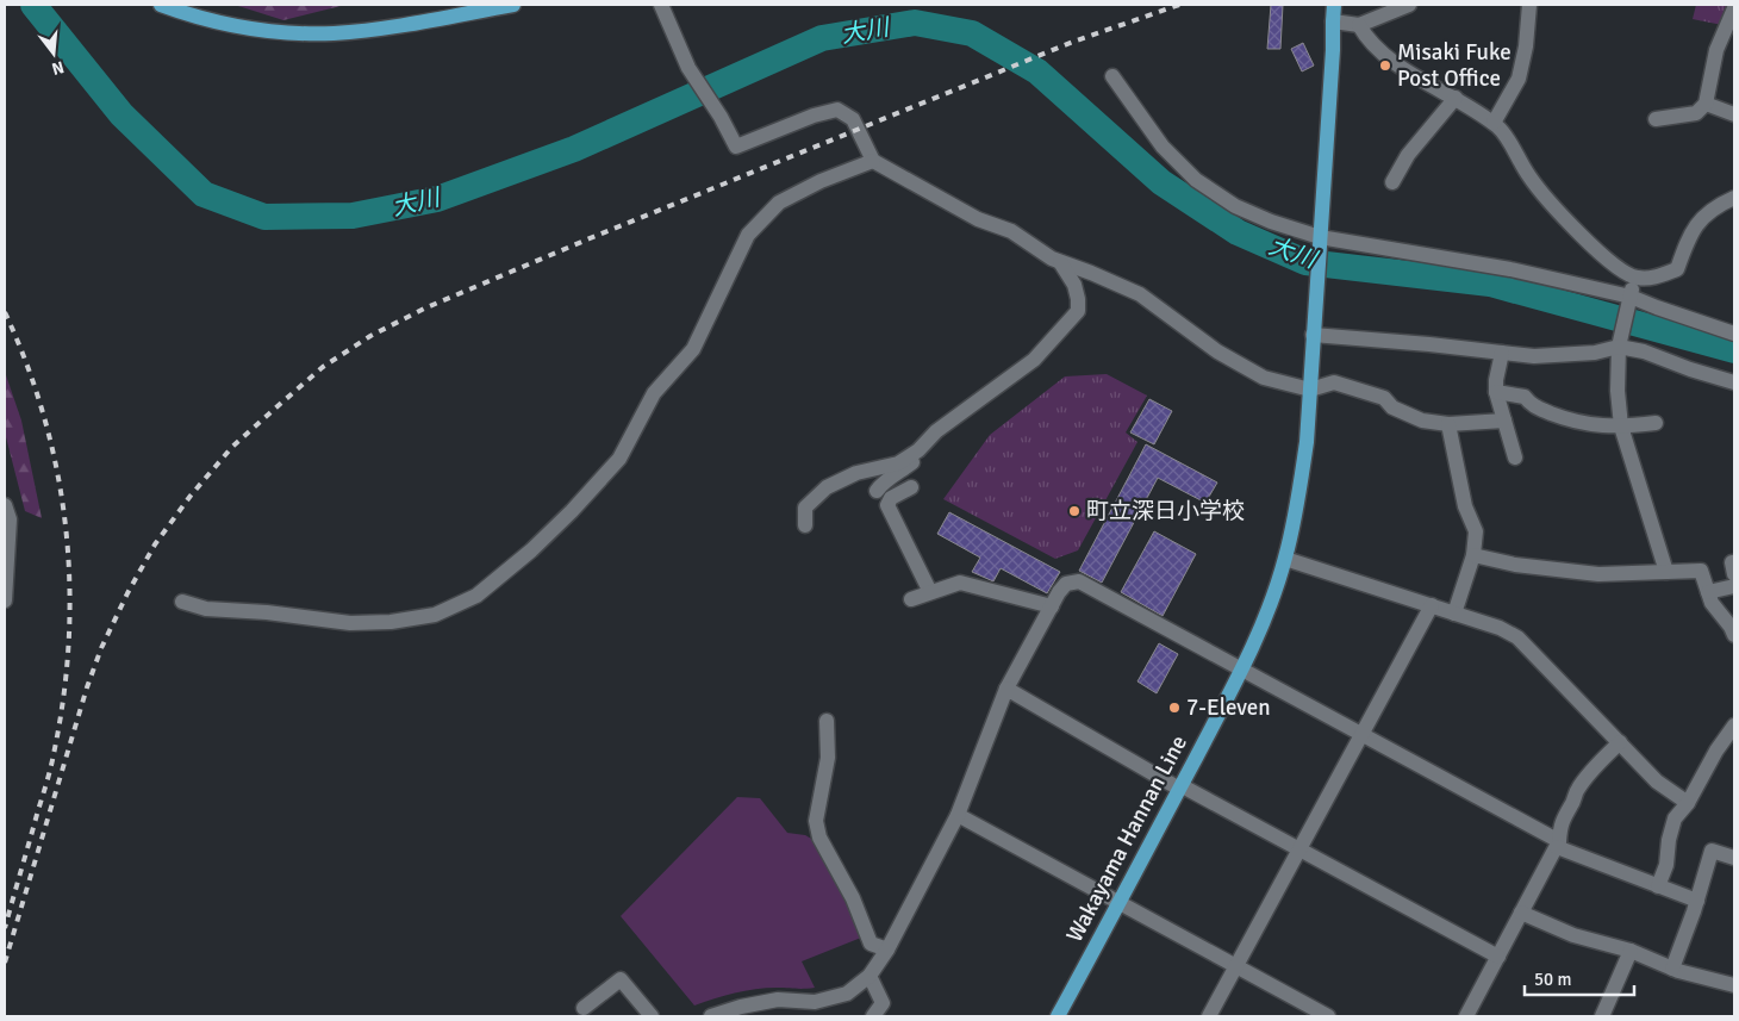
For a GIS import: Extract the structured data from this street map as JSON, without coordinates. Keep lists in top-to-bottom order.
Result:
{
  "streets": {
    "main road": ["Wakayama Hannan Line"]
  },
  "water": ["大川"],
  "places": ["Misaki Fuke Post Office", "町立深日小学校", "7-Eleven"],
  "scale_bar": "50 m",
  "north": "bottom"
}
